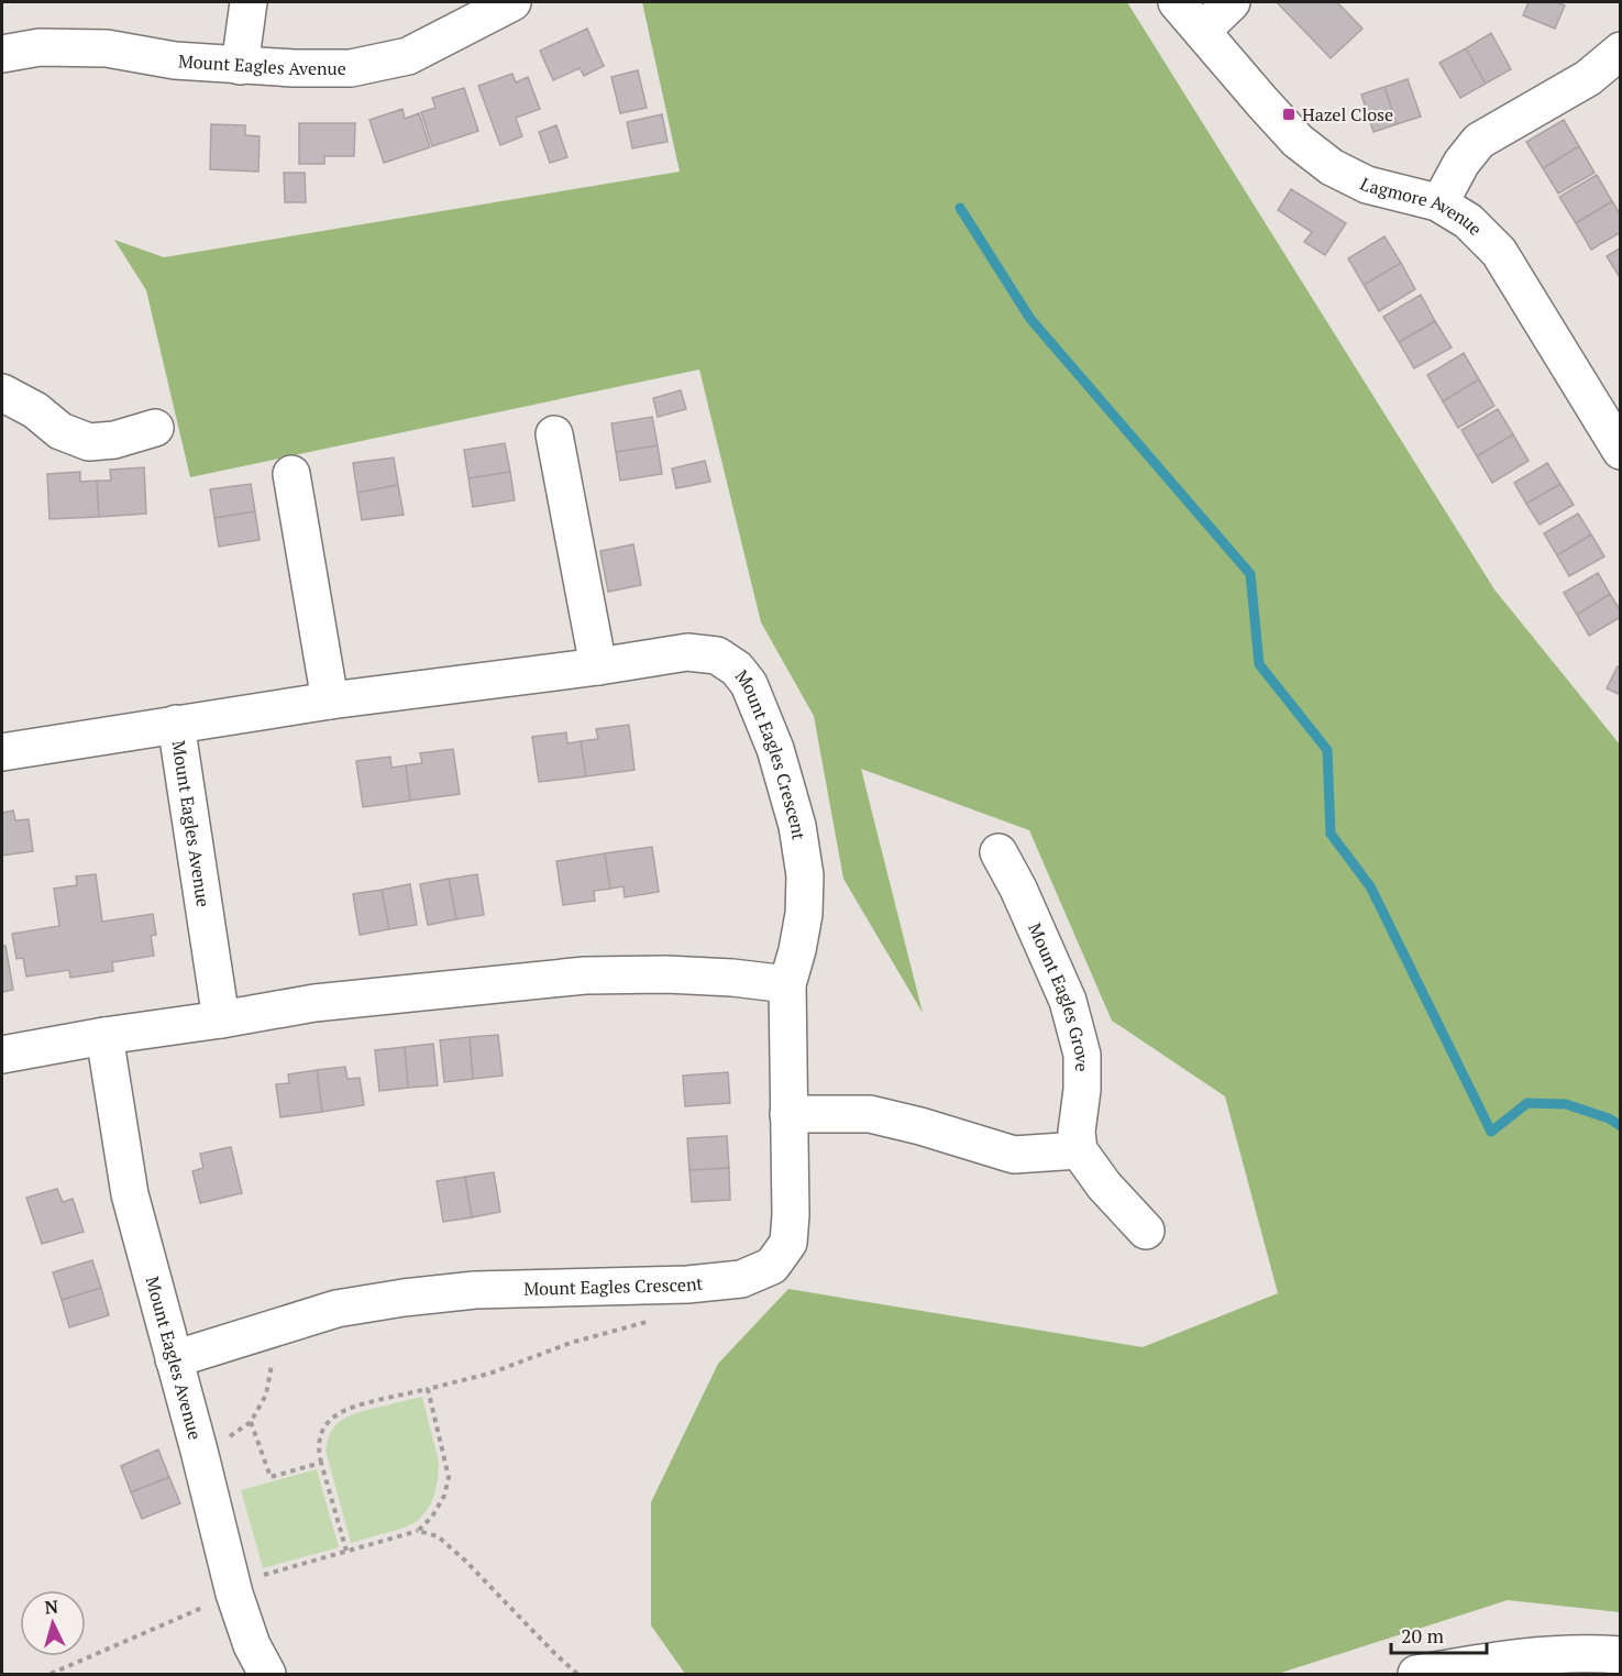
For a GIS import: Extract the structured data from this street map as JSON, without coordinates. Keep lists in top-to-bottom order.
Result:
{
  "streets": {
    "street": [
      "Mount Eagles Avenue",
      "Lagmore Avenue",
      "Mount Eagles Crescent",
      "Mount Eagles Grove"
    ]
  },
  "crossings": [
    ["Mount Eagles Avenue", "Mount Eagles Crescent"]
  ],
  "places": {
    "transit": ["Hazel Close"]
  },
  "scale_bar": "20 m",
  "north": "top"
}
